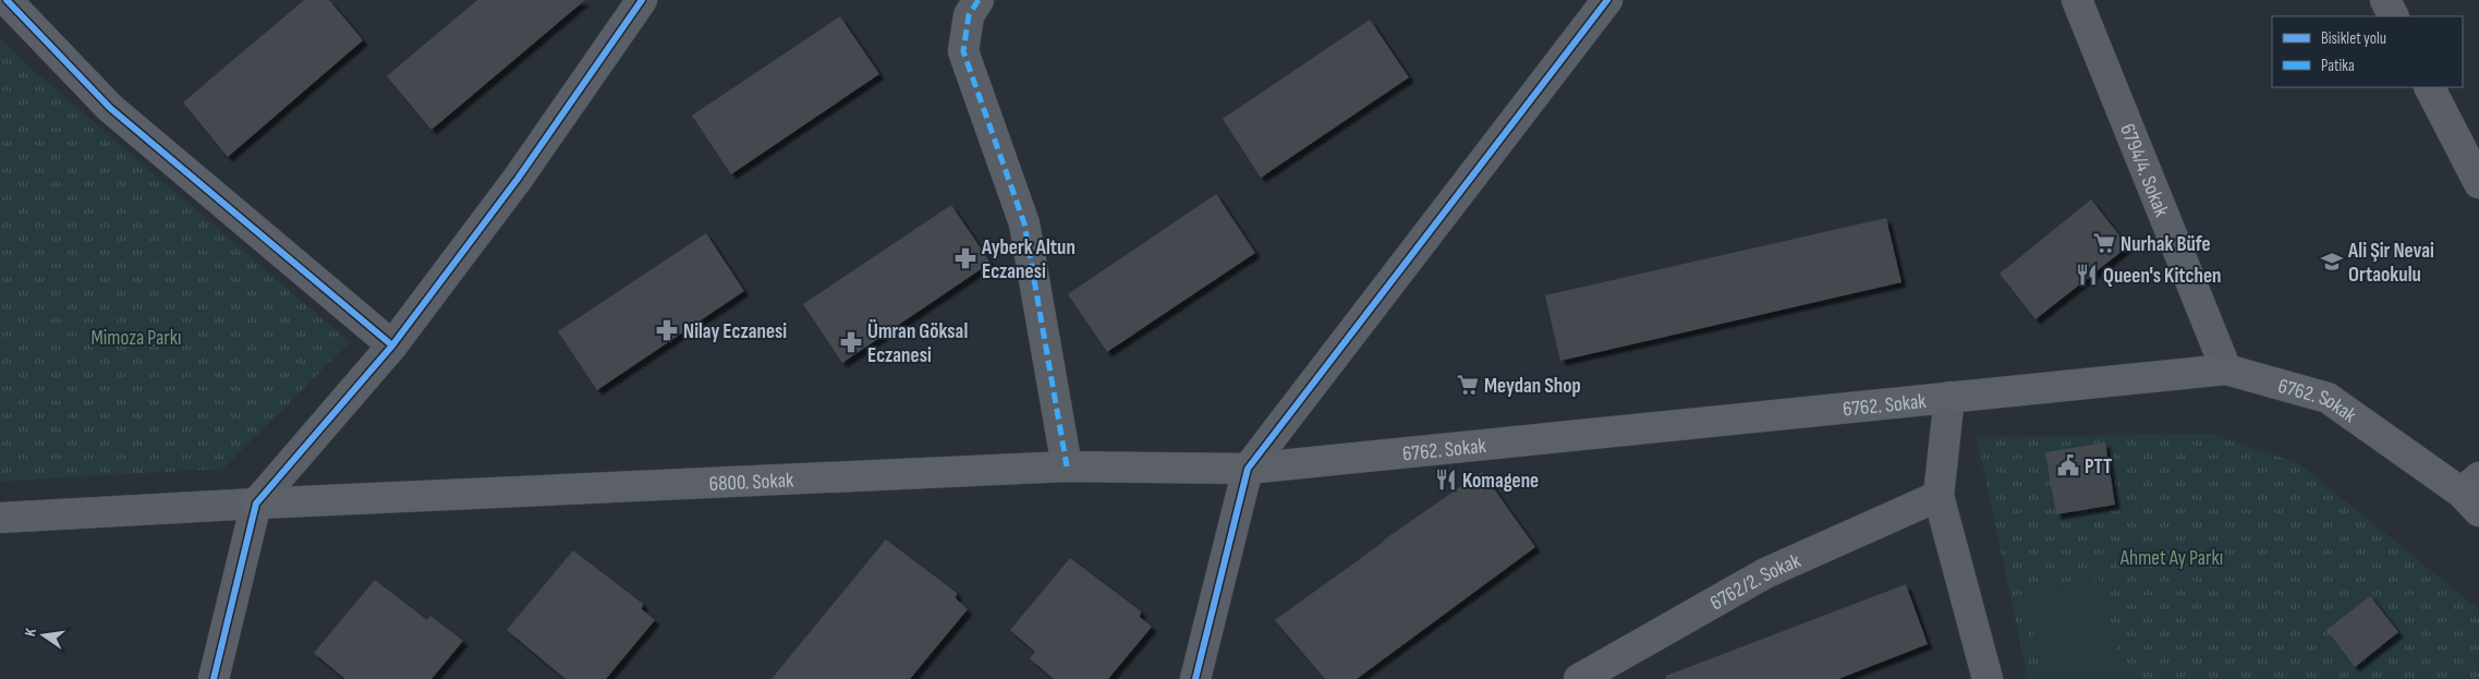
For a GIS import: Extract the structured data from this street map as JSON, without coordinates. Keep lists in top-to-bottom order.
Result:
{
  "streets": {
    "main road": ["6762. Sokak", "6800. Sokak"],
    "street": ["6794/4. Sokak", "6762/2. Sokak"]
  },
  "crossings": [
    ["6794/4. Sokak", "6762. Sokak"],
    ["6762. Sokak", "6800. Sokak"]
  ],
  "parks": ["Mimoza Parkı", "Ahmet Ay Parkı"],
  "places": {
    "supermarket": ["Nurhak Büfe", "Meydan Shop"],
    "pharmacy": ["Ayberk Altun Eczanesi", "Nilay Eczanesi", "Ümran Göksal Eczanesi"],
    "school or university": ["Ali Şir Nevai Ortaokulu"],
    "restaurant": ["Queen's Kitchen", "Komagene"],
    "public building": ["PTT"]
  },
  "legend": ["Bisiklet yolu", "Patika"],
  "north": "left"
}
